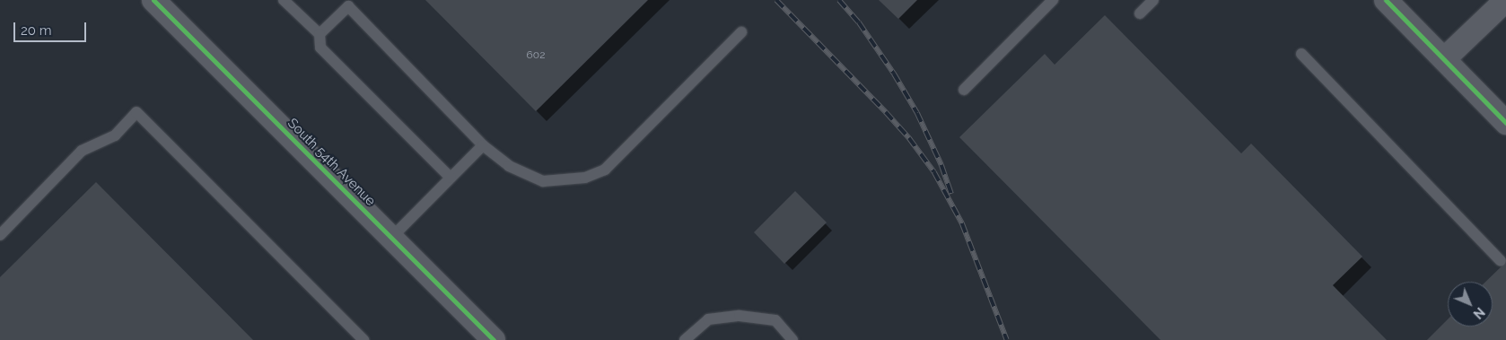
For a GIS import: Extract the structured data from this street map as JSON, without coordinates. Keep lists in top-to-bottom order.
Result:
{
  "streets": {
    "street": ["South 54th Avenue"]
  },
  "house_numbers": ["602"],
  "scale_bar": "20 m",
  "north": "bottom right"
}
